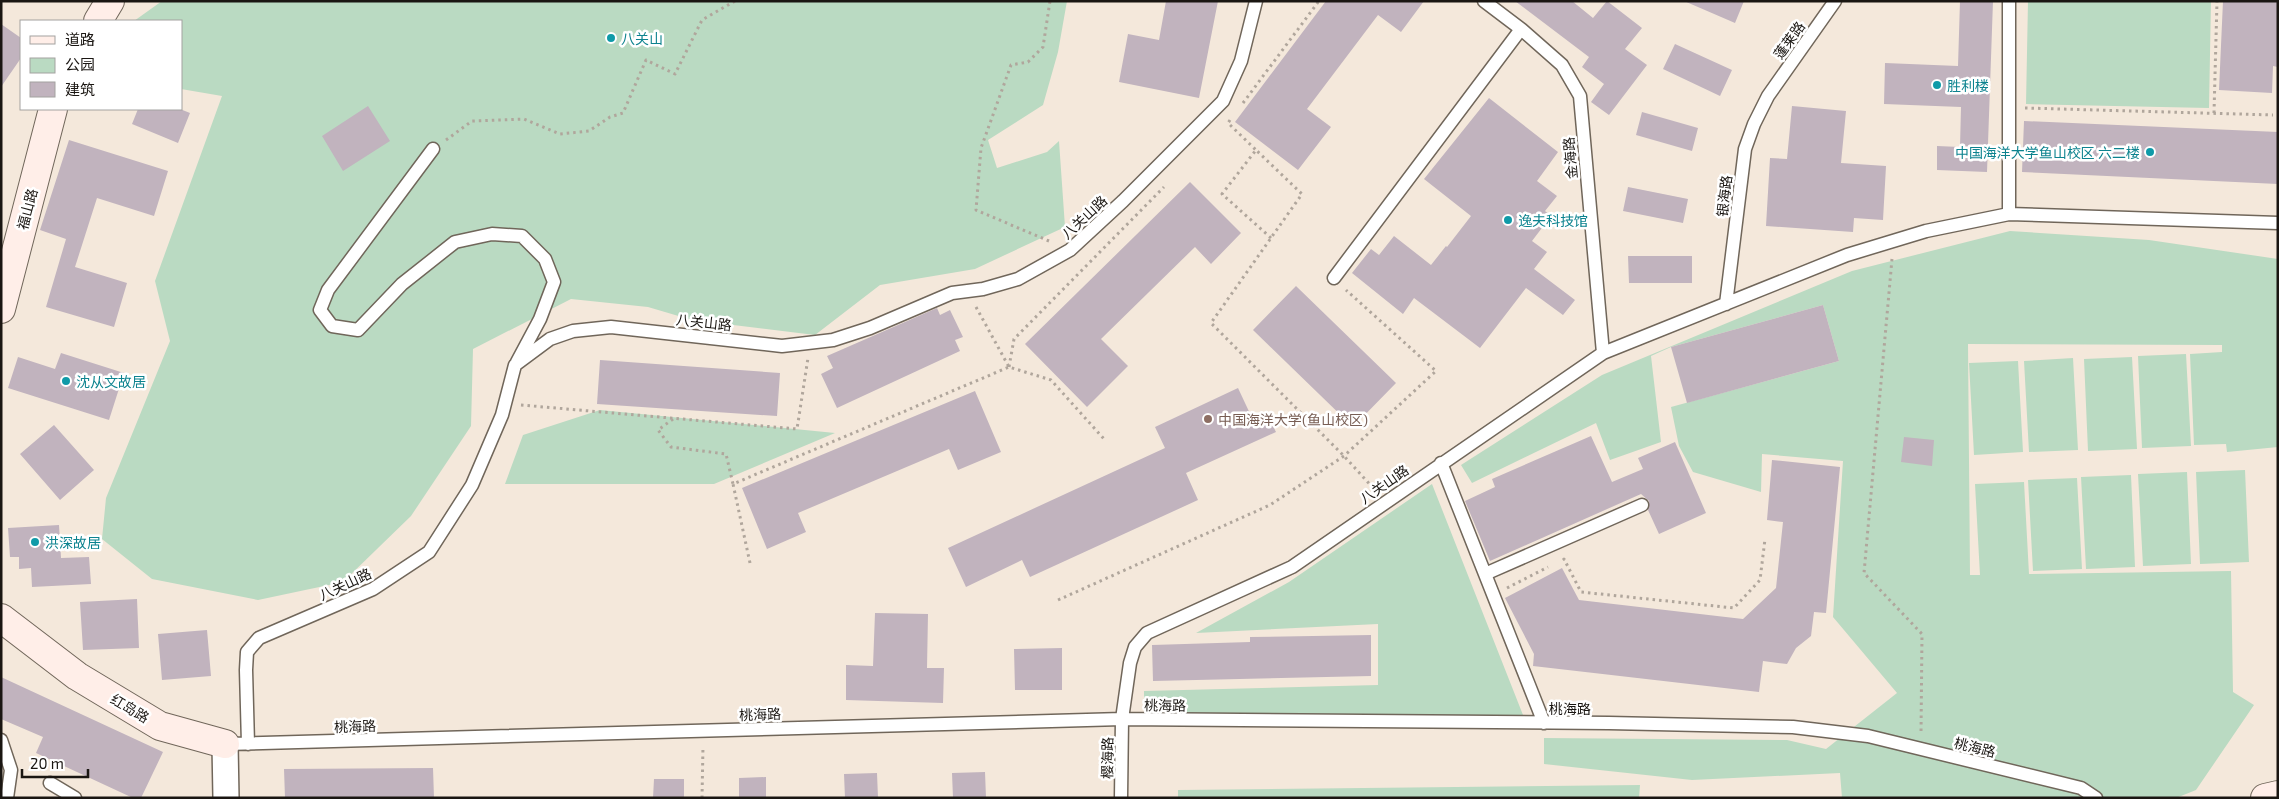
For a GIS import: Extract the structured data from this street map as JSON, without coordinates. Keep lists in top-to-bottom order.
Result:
{
  "streets": {
    "street": ["福山路", "红岛路"],
    "lane": [
      "蓬莱路",
      "金海路",
      "银海路",
      "八关山路",
      "桃海路",
      "樱海路"
    ]
  },
  "crossings": [
    ["蓬莱路", "银海路"],
    ["金海路", "八关山路"],
    ["银海路", "八关山路"],
    ["八关山路", "桃海路"],
    ["八关山路", "红岛路"],
    ["八关山路", "樱海路"],
    ["桃海路", "红岛路"],
    ["桃海路", "樱海路"]
  ],
  "places": [
    "八关山",
    "胜利楼",
    "中国海洋大学鱼山校区 六二楼",
    "逸夫科技馆",
    "沈从文故居",
    "中国海洋大学(鱼山校区)",
    "洪深故居"
  ],
  "legend": ["道路", "公园", "建筑"],
  "scale_bar": "20 m"
}
